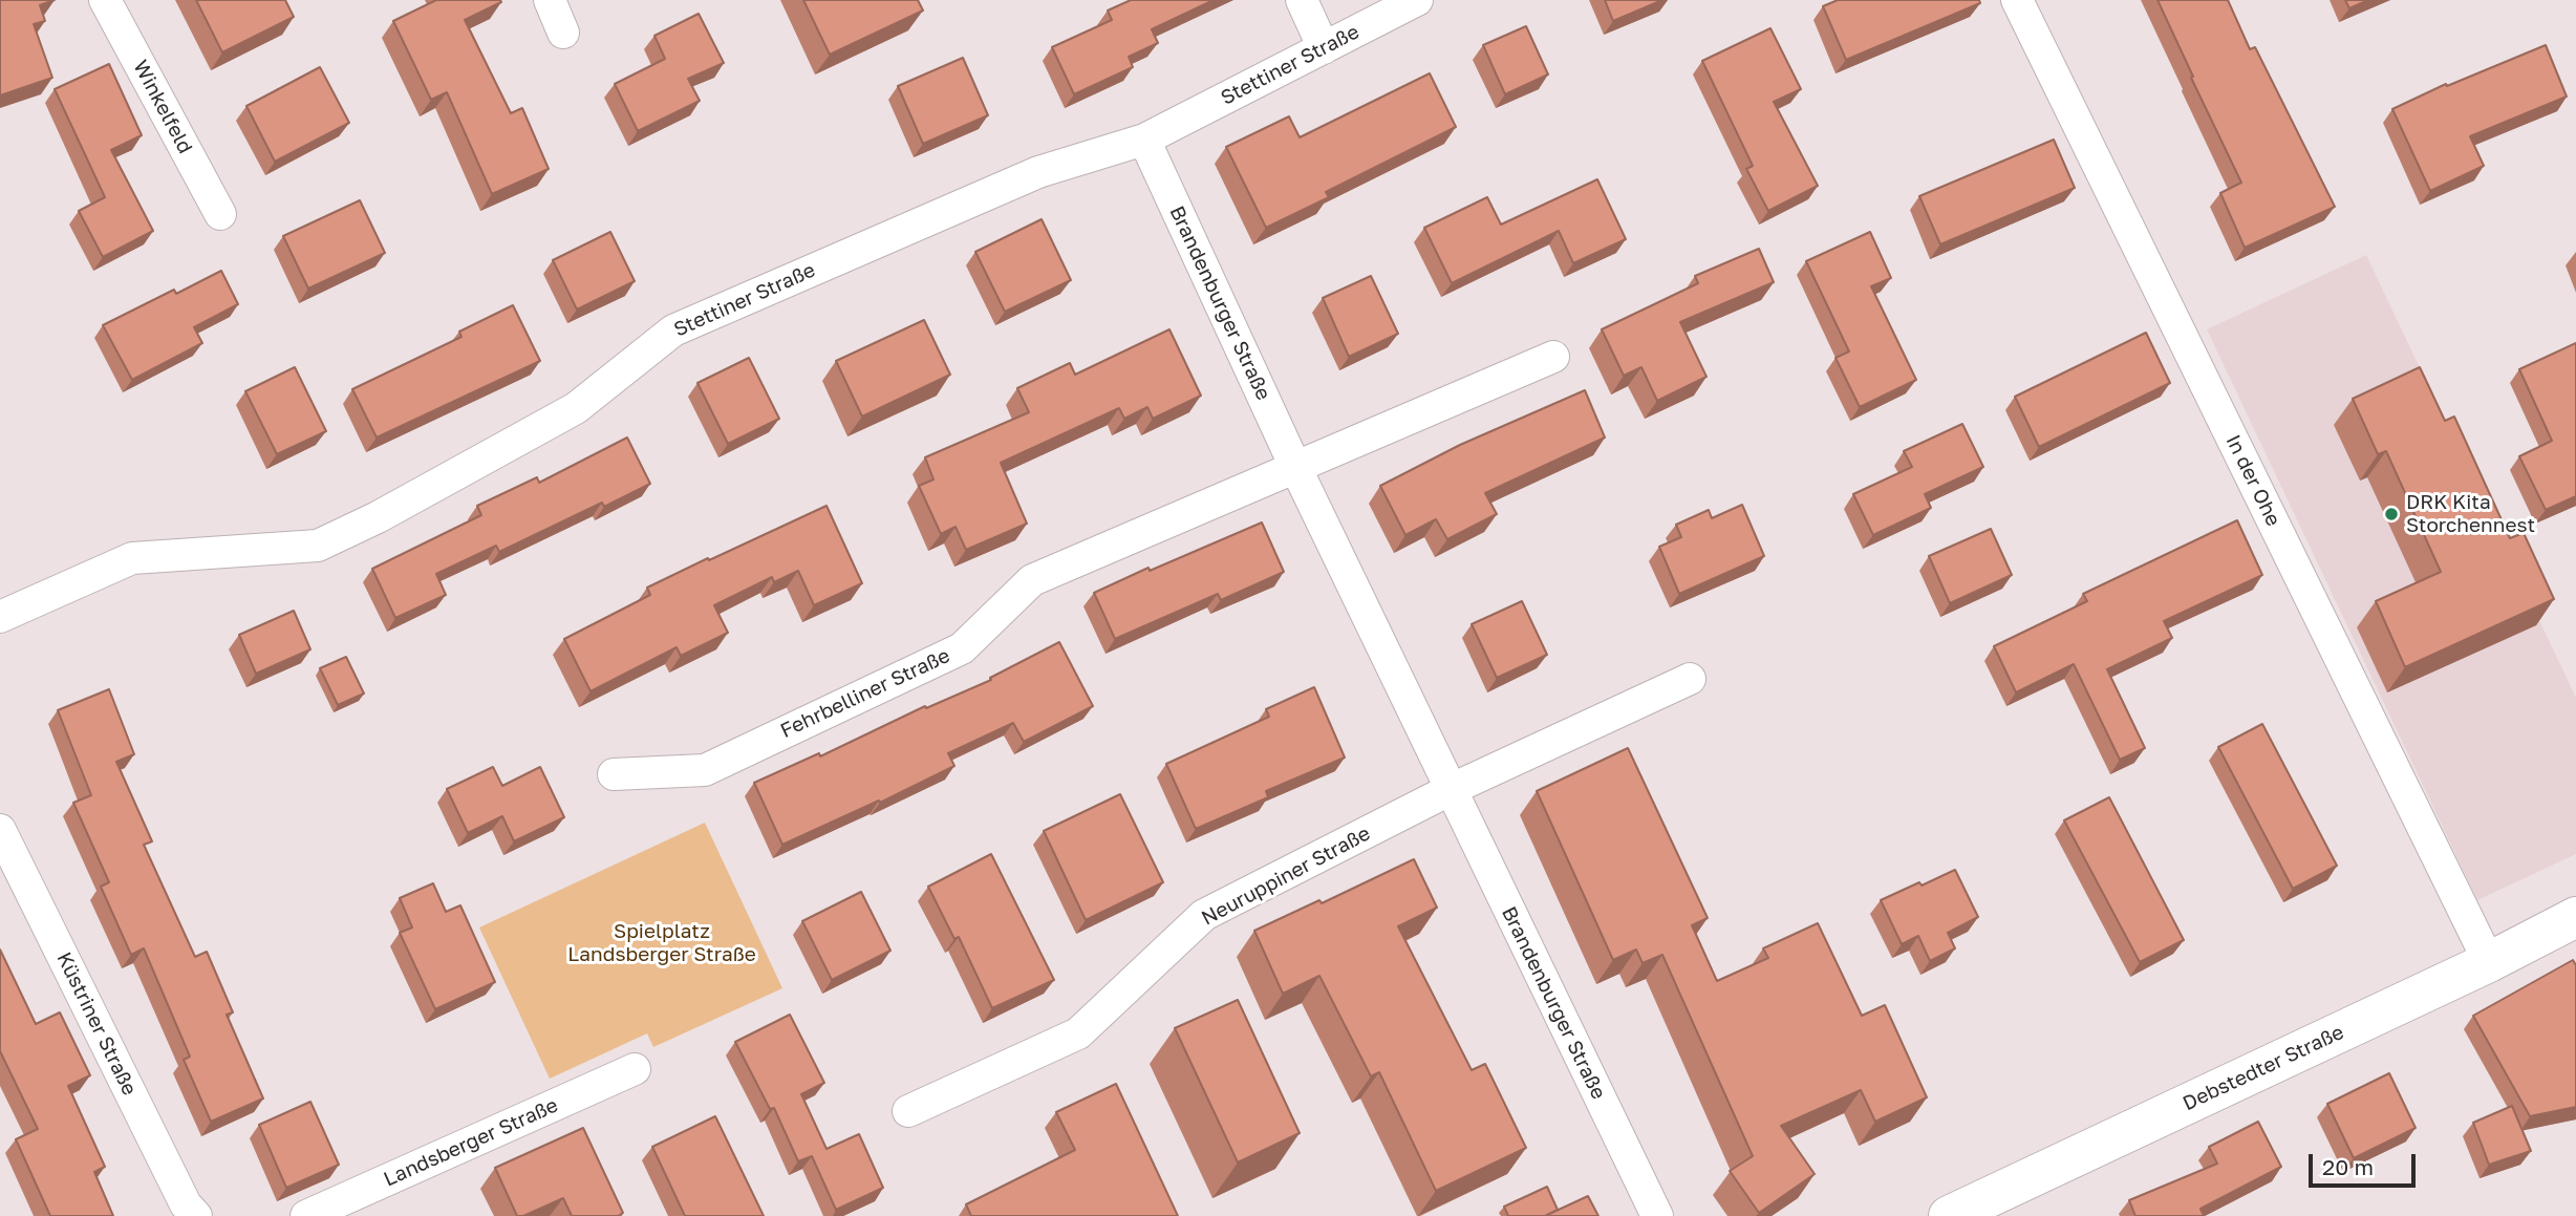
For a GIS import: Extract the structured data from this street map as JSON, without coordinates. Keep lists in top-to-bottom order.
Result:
{
  "streets": {
    "main road": ["Debstedter Straße"],
    "street": [
      "Stettiner Straße",
      "Winkelfeld",
      "Brandenburger Straße",
      "In der Ohe",
      "Fehrbelliner Straße",
      "Neuruppiner Straße",
      "Küstriner Straße",
      "Landsberger Straße"
    ]
  },
  "crossings": [
    ["Stettiner Straße", "Brandenburger Straße"],
    ["Brandenburger Straße", "Fehrbelliner Straße"],
    ["Brandenburger Straße", "Neuruppiner Straße"],
    ["In der Ohe", "Debstedter Straße"]
  ],
  "parks": ["Spielplatz Landsberger Straße"],
  "places": ["DRK Kita Storchennest"],
  "scale_bar": "20 m"
}
